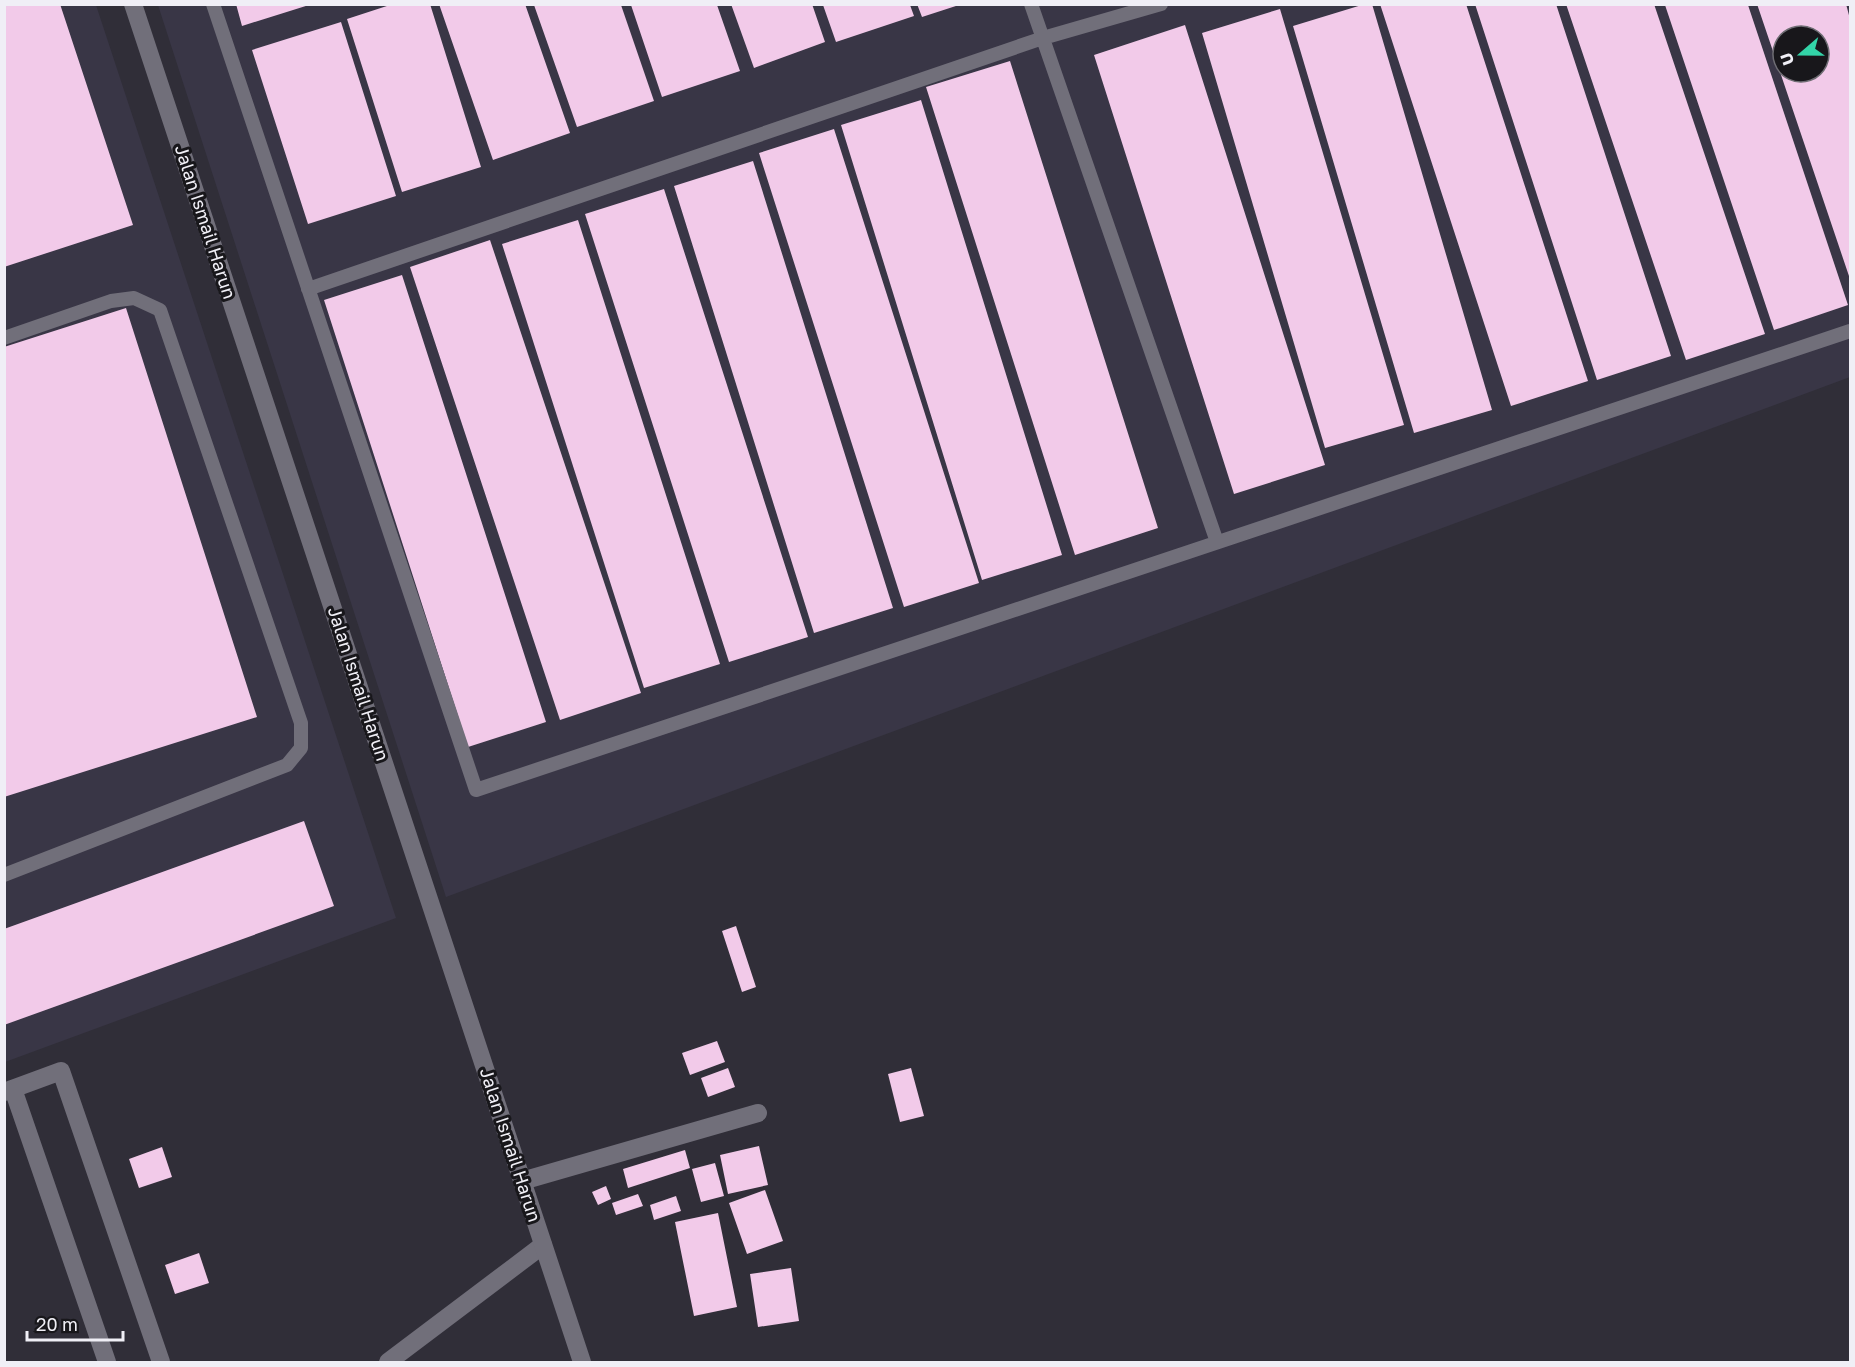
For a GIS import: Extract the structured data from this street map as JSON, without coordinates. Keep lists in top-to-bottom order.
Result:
{
  "streets": {
    "street": ["Jalan Ismail Harun"]
  },
  "scale_bar": "20 m",
  "north": "left"
}
